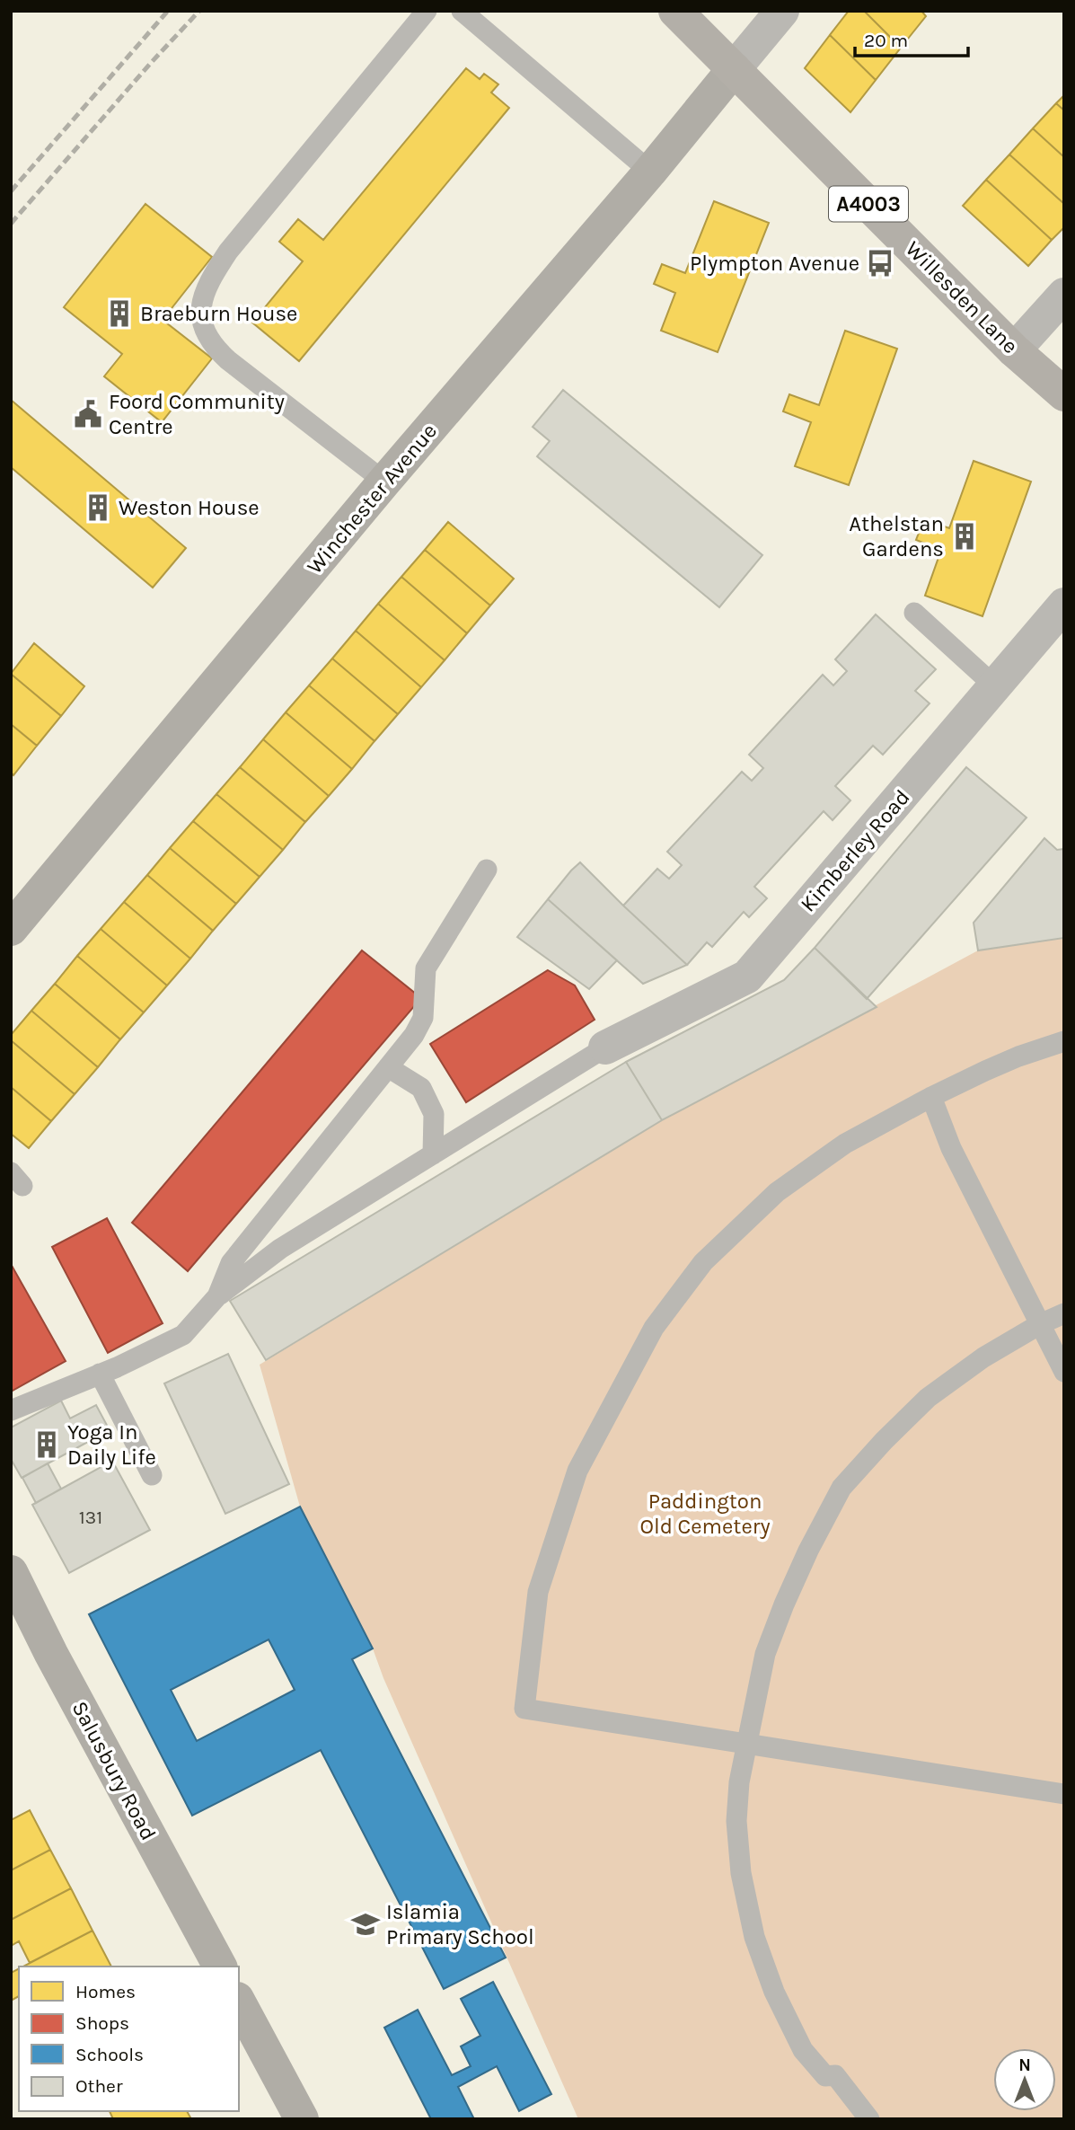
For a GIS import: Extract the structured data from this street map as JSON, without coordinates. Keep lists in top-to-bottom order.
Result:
{
  "streets": {
    "main road": ["A4003", "Willesden Lane"],
    "street": ["Winchester Avenue", "Kimberley Road", "Salusbury Road"]
  },
  "crossings": [
    ["Willesden Lane", "Winchester Avenue"]
  ],
  "parks": ["Paddington Old Cemetery"],
  "places": {
    "bus stop": ["Plympton Avenue"],
    "building": [
      "Braeburn House",
      "Weston House",
      "Athelstan Gardens",
      "Yoga In Daily Life"
    ],
    "public building": ["Foord Community Centre"],
    "school or university": ["Islamia Primary School"]
  },
  "house_numbers": ["131"],
  "legend": [
    "Homes",
    "Shops",
    "Schools",
    "Other"
  ],
  "scale_bar": "20 m",
  "north": "top"
}
